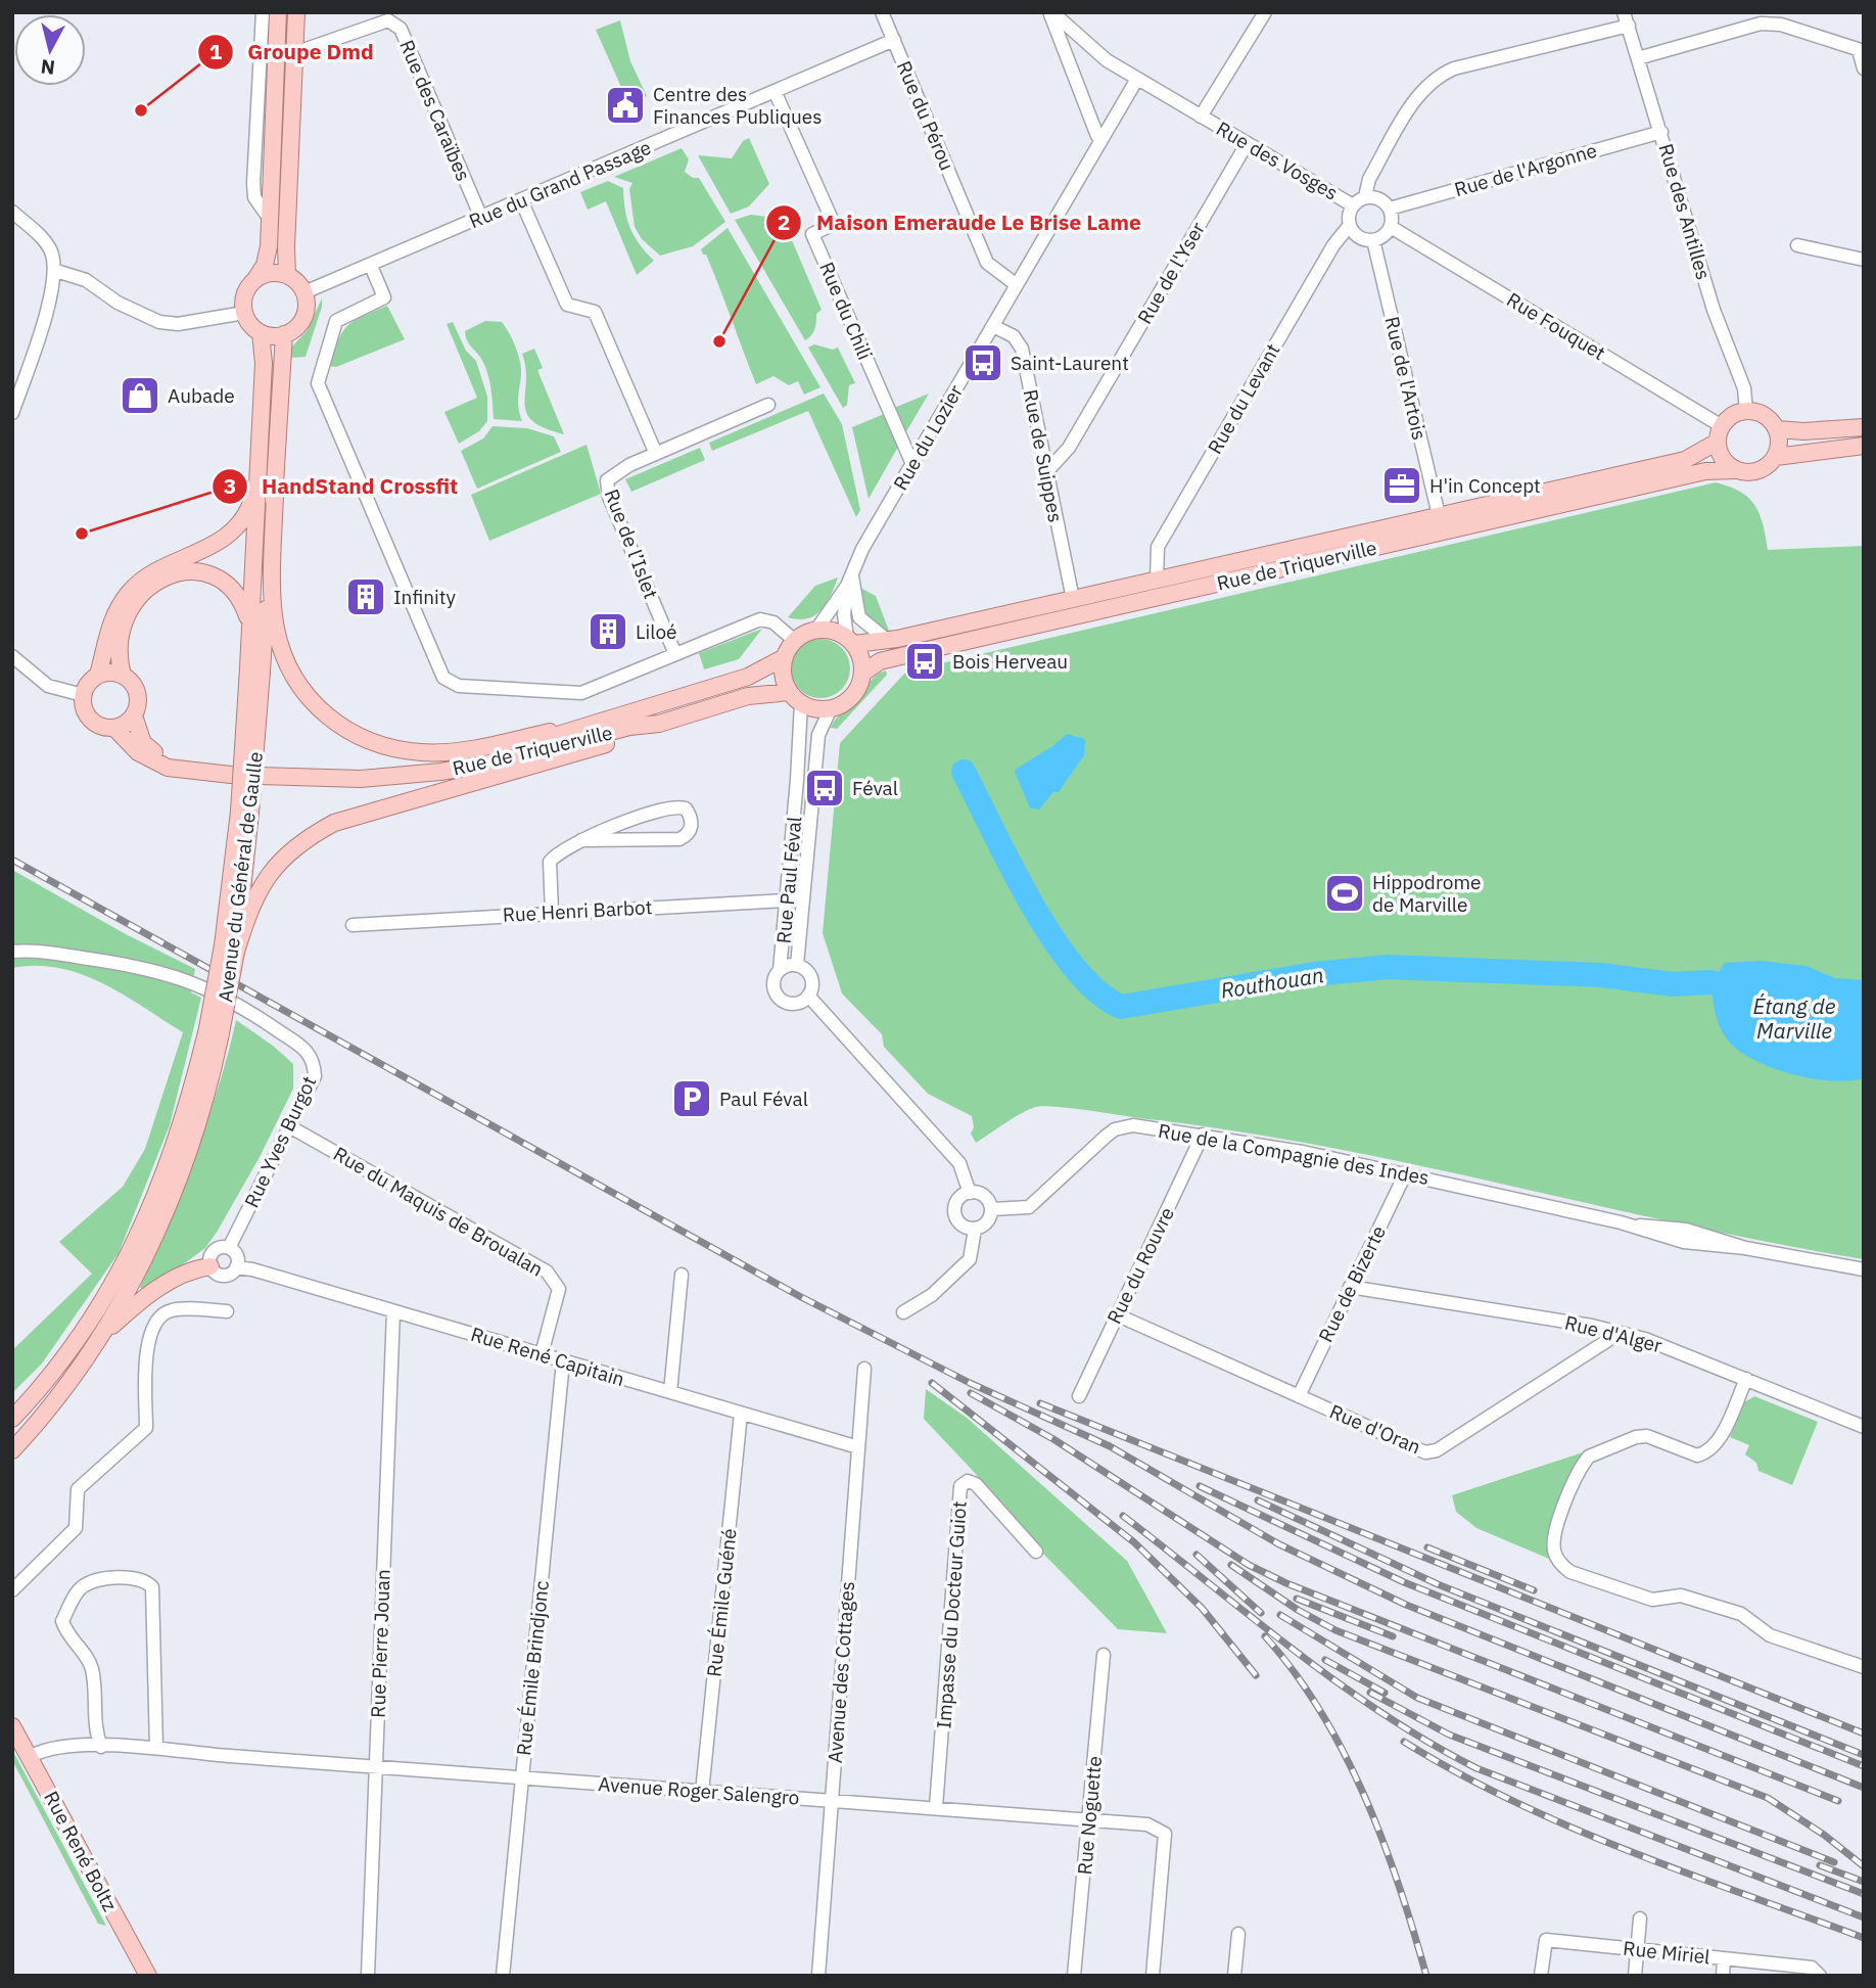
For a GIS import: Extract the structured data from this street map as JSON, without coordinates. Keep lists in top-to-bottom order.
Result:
{
  "streets": {
    "main road": ["Rue de Triquerville", "Avenue du Général de Gaulle", "Rue René Boltz"],
    "street": [
      "Rue des Caraïbes",
      "Rue du Pérou",
      "Rue des Vosges",
      "Rue de l'Argonne",
      "Rue du Grand Passage",
      "Rue des Antilles",
      "Rue de l'Yser",
      "Rue du Chili",
      "Rue Fouquet",
      "Rue de l'Artois",
      "Rue du Levant",
      "Rue du Lozier",
      "Rue de Suippes",
      "Rue de l’Islet",
      "Rue Paul Féval",
      "Rue Henri Barbot",
      "Rue Yves Burgot",
      "Rue de la Compagnie des Indes",
      "Rue du Maquis de Broualan",
      "Rue du Rouvre",
      "Rue de Bizerte",
      "Rue d'Alger",
      "Rue René Capitain",
      "Rue d'Oran",
      "Rue Émile Guéné",
      "Impasse du Docteur Guiot",
      "Rue Pierre Jouan",
      "Rue Émile Brindjonc",
      "Avenue des Cottages",
      "Avenue Roger Salengro",
      "Rue Noguette",
      "Rue Miriel"
    ]
  },
  "crossings": [
    ["Rue des Caraïbes", "Rue du Grand Passage"],
    ["Rue du Pérou", "Rue du Grand Passage"],
    ["Rue du Pérou", "Rue du Lozier"],
    ["Rue des Vosges", "Rue de l'Argonne"],
    ["Rue des Vosges", "Rue de l'Yser"],
    ["Rue des Vosges", "Rue Fouquet"],
    ["Rue des Vosges", "Rue de l'Artois"],
    ["Rue des Vosges", "Rue du Levant"],
    ["Rue des Vosges", "Rue du Lozier"],
    ["Rue de l'Argonne", "Rue des Antilles"],
    ["Rue de l'Argonne", "Rue Fouquet"],
    ["Rue de l'Argonne", "Rue de l'Artois"],
    ["Rue de l'Argonne", "Rue du Levant"],
    ["Rue du Grand Passage", "Rue du Chili"],
    ["Rue du Grand Passage", "Avenue du Général de Gaulle"],
    ["Rue des Antilles", "Rue Fouquet"],
    ["Rue des Antilles", "Rue de Triquerville"],
    ["Rue de l'Yser", "Rue de Suippes"],
    ["Rue du Chili", "Rue du Lozier"],
    ["Rue Fouquet", "Rue de l'Artois"],
    ["Rue Fouquet", "Rue du Levant"],
    ["Rue Fouquet", "Rue de Triquerville"],
    ["Rue de l'Artois", "Rue du Levant"],
    ["Rue de l'Artois", "Rue de Triquerville"],
    ["Rue du Levant", "Rue de Triquerville"],
    ["Rue du Lozier", "Rue de Suippes"],
    ["Rue du Lozier", "Rue de Triquerville"],
    ["Rue du Lozier", "Rue Paul Féval"],
    ["Rue de Suippes", "Rue de Triquerville"],
    ["Rue de Triquerville", "Rue Paul Féval"],
    ["Rue Paul Féval", "Rue Henri Barbot"],
    ["Rue Yves Burgot", "Rue du Maquis de Broualan"],
    ["Rue Yves Burgot", "Rue René Capitain"],
    ["Rue de la Compagnie des Indes", "Rue du Rouvre"],
    ["Rue de la Compagnie des Indes", "Rue de Bizerte"],
    ["Rue du Maquis de Broualan", "Rue René Capitain"],
    ["Rue du Rouvre", "Rue d'Oran"],
    ["Rue de Bizerte", "Rue d'Alger"],
    ["Rue de Bizerte", "Rue d'Oran"],
    ["Rue d'Alger", "Rue d'Oran"],
    ["Rue René Capitain", "Rue Émile Guéné"],
    ["Rue René Capitain", "Rue Pierre Jouan"],
    ["Rue René Capitain", "Rue Émile Brindjonc"],
    ["Rue René Capitain", "Avenue des Cottages"],
    ["Rue Émile Guéné", "Avenue Roger Salengro"],
    ["Impasse du Docteur Guiot", "Avenue Roger Salengro"],
    ["Rue Pierre Jouan", "Avenue Roger Salengro"],
    ["Rue Émile Brindjonc", "Avenue Roger Salengro"],
    ["Avenue des Cottages", "Avenue Roger Salengro"],
    ["Avenue Roger Salengro", "Rue Noguette"],
    ["Avenue Roger Salengro", "Rue René Boltz"]
  ],
  "water": ["Routhouan", "Étang de Marville"],
  "places": {
    "public building": ["Centre des Finances Publiques"],
    "other": ["Groupe Dmd", "Maison Emeraude Le Brise Lame", "HandStand Crossfit"],
    "bus stop": ["Saint-Laurent", "Bois Herveau", "Féval"],
    "shop": ["Aubade"],
    "office": ["H'in Concept"],
    "building": ["Infinity", "Liloé"],
    "sports": ["Hippodrome de Marville"],
    "parking": ["Paul Féval"]
  },
  "north": "bottom"
}
